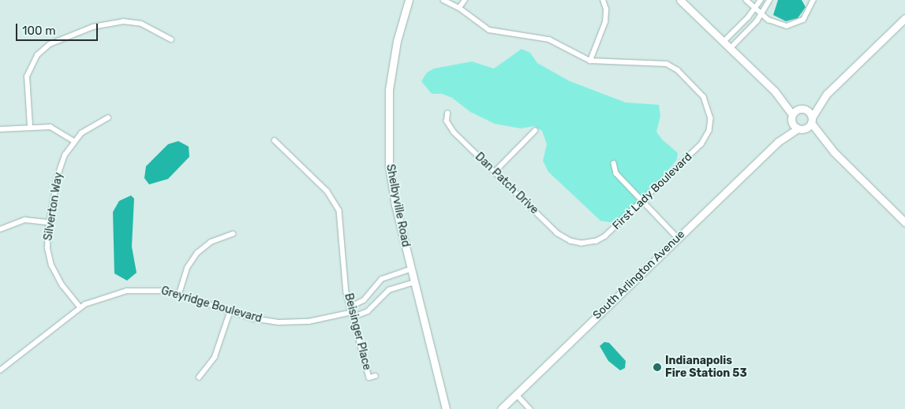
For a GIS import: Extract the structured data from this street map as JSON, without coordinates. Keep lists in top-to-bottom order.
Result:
{
  "streets": {
    "main road": ["Shelbyville Road", "South Arlington Avenue"],
    "street": [
      "Dan Patch Drive",
      "First Lady Boulevard",
      "Silverton Way",
      "Greyridge Boulevard",
      "Beisinger Place"
    ]
  },
  "crossings": [
    ["Dan Patch Drive", "First Lady Boulevard"],
    ["Shelbyville Road", "Greyridge Boulevard"],
    ["Silverton Way", "Greyridge Boulevard"],
    ["Greyridge Boulevard", "Beisinger Place"]
  ],
  "places": ["Indianapolis Fire Station 53"],
  "scale_bar": "100 m"
}
